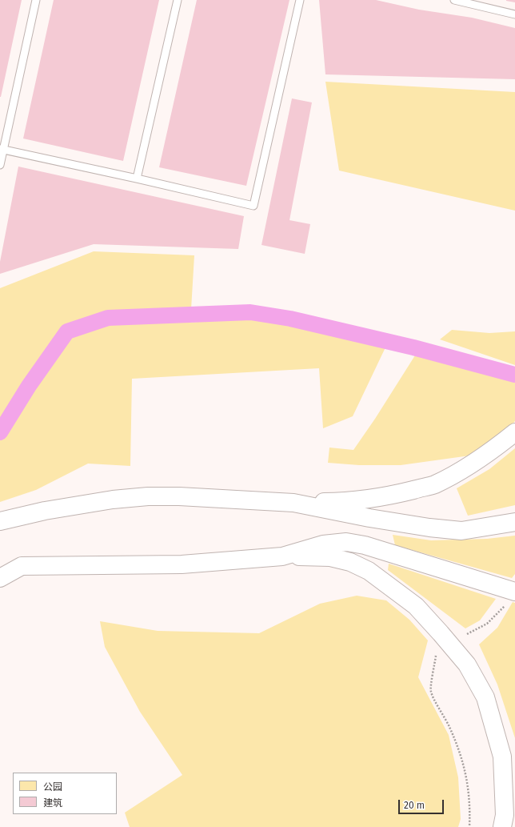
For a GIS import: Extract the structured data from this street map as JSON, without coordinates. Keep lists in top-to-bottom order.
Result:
{
  "legend": ["公园", "建筑"],
  "scale_bar": "20 m"
}
